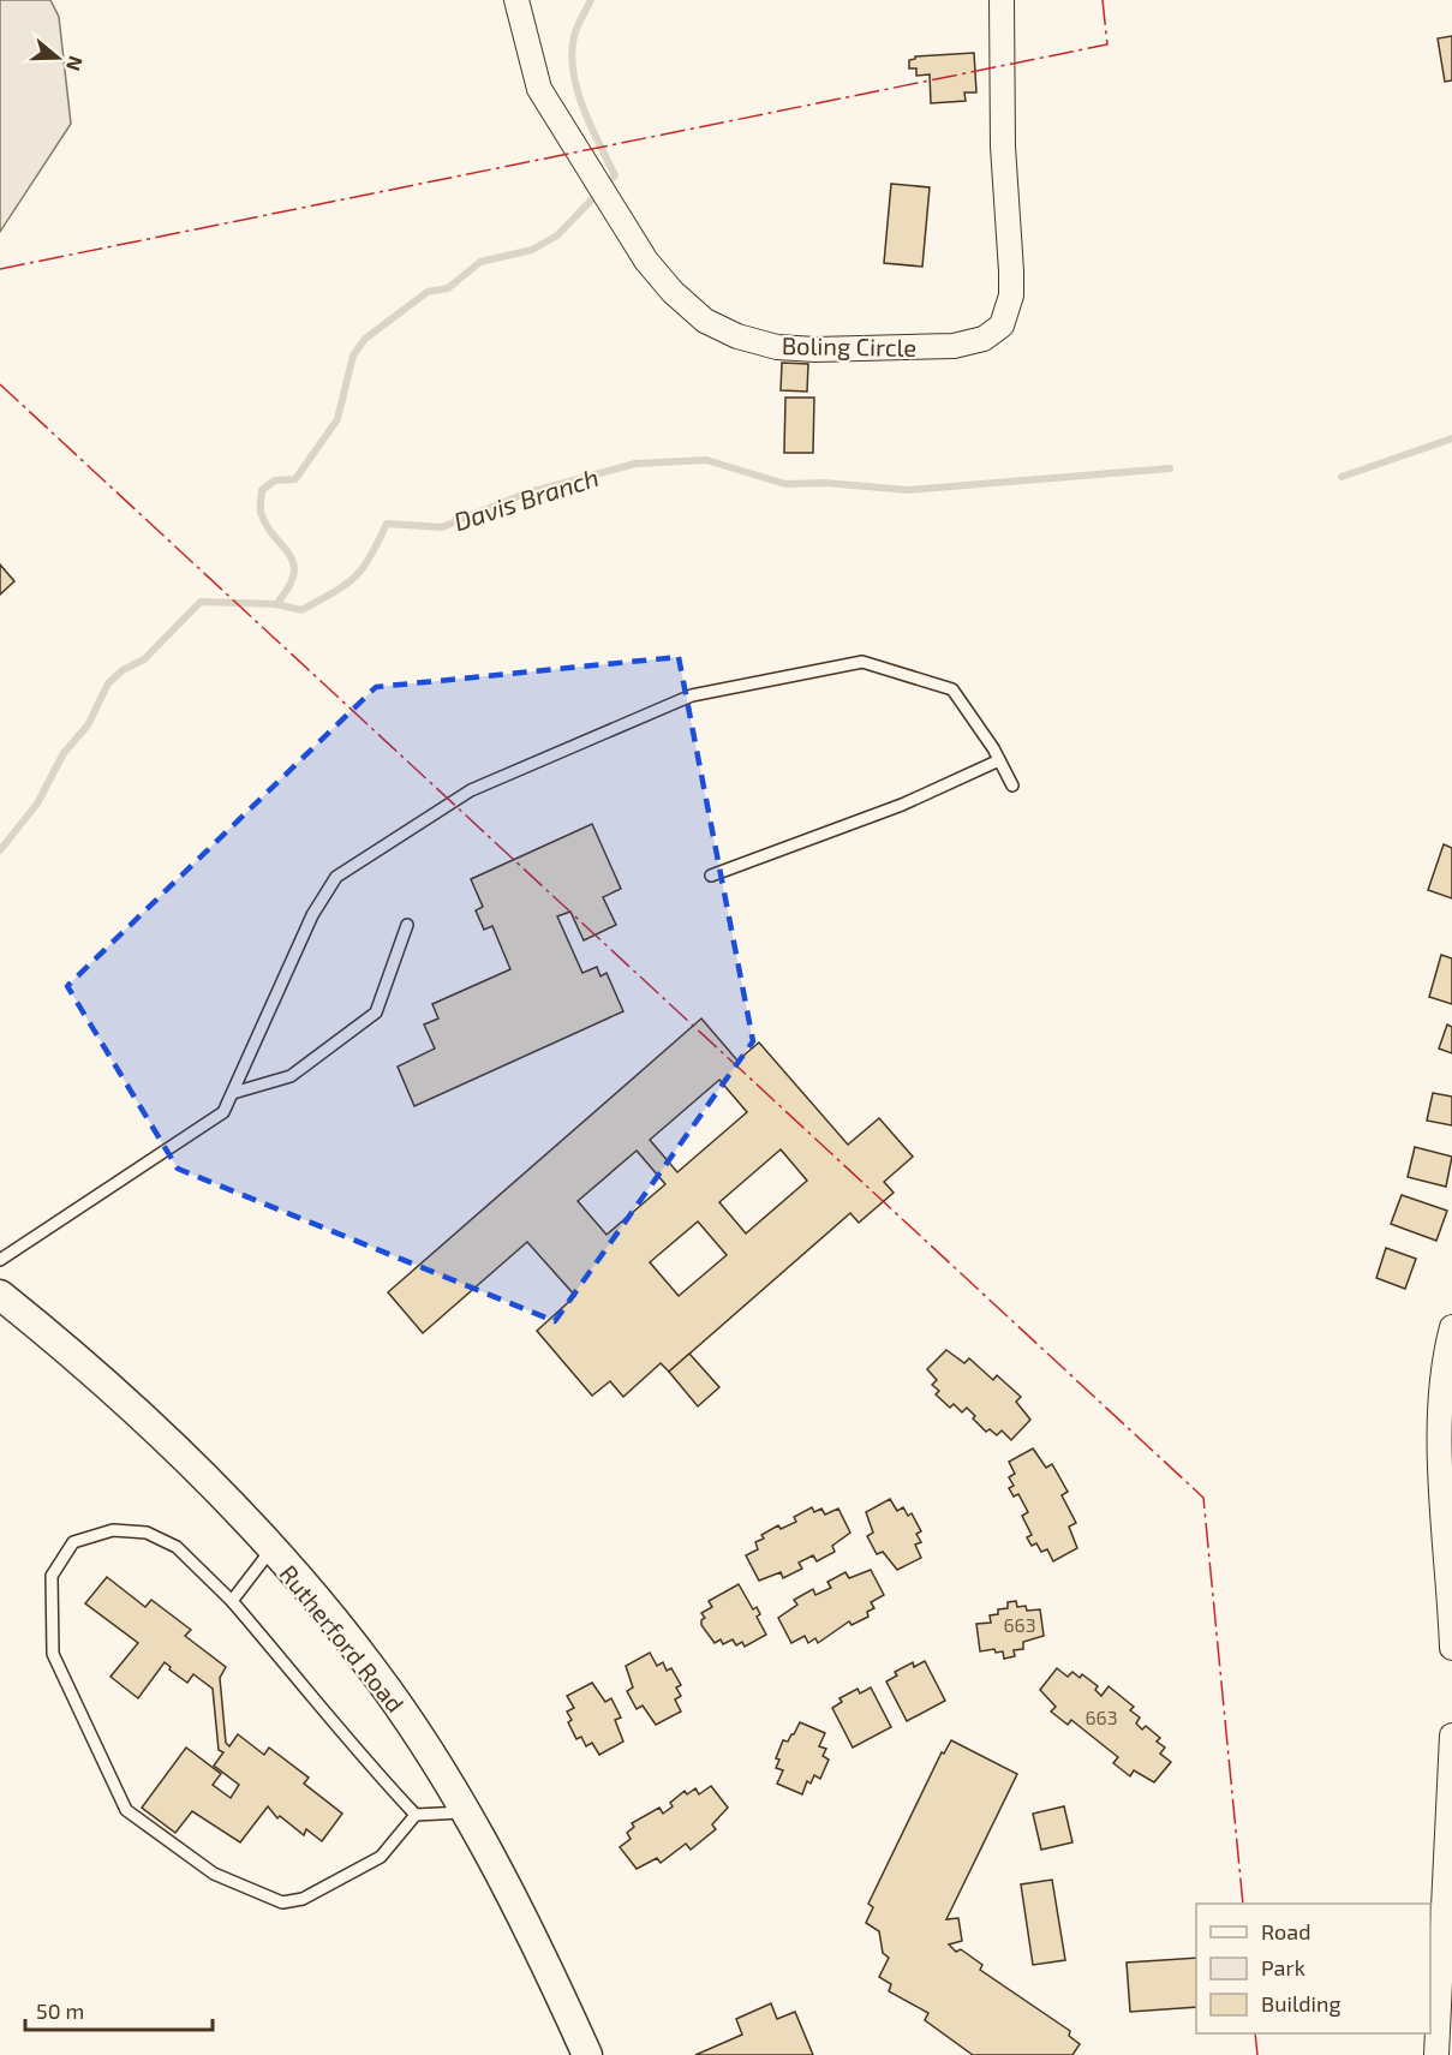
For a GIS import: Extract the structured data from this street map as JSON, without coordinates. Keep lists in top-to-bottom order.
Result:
{
  "streets": {
    "street": ["Boling Circle", "Rutherford Road"]
  },
  "water": ["Davis Branch"],
  "house_numbers": ["663", "663"],
  "legend": ["Road", "Park", "Building"],
  "scale_bar": "50 m",
  "north": "right"
}
